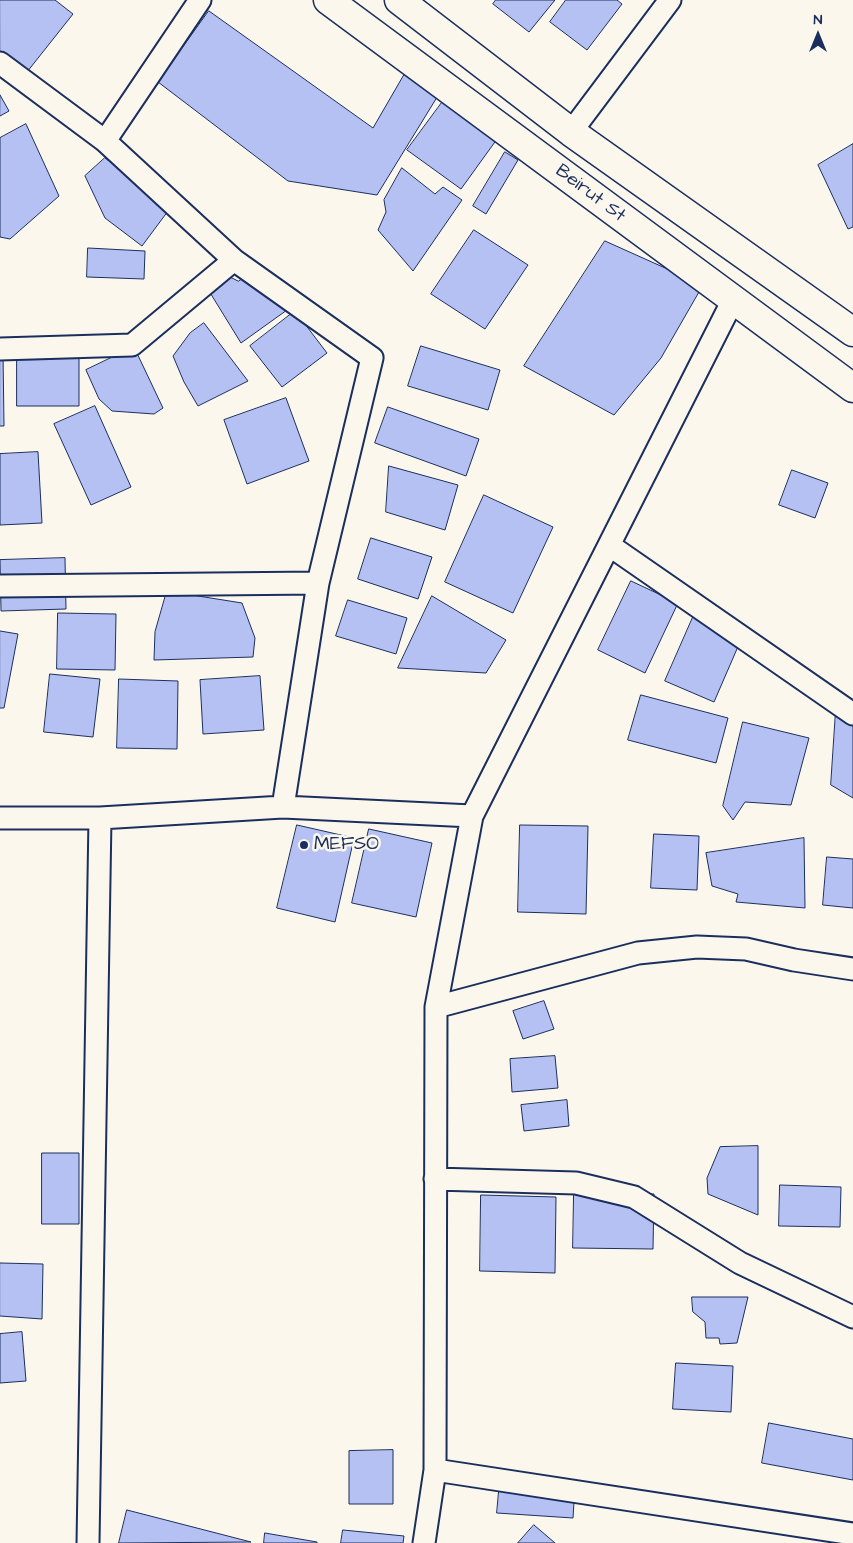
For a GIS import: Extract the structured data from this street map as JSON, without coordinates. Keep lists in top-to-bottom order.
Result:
{
  "streets": {
    "main road": ["Beirut St"]
  },
  "places": ["MEFSO"],
  "north": "top"
}
